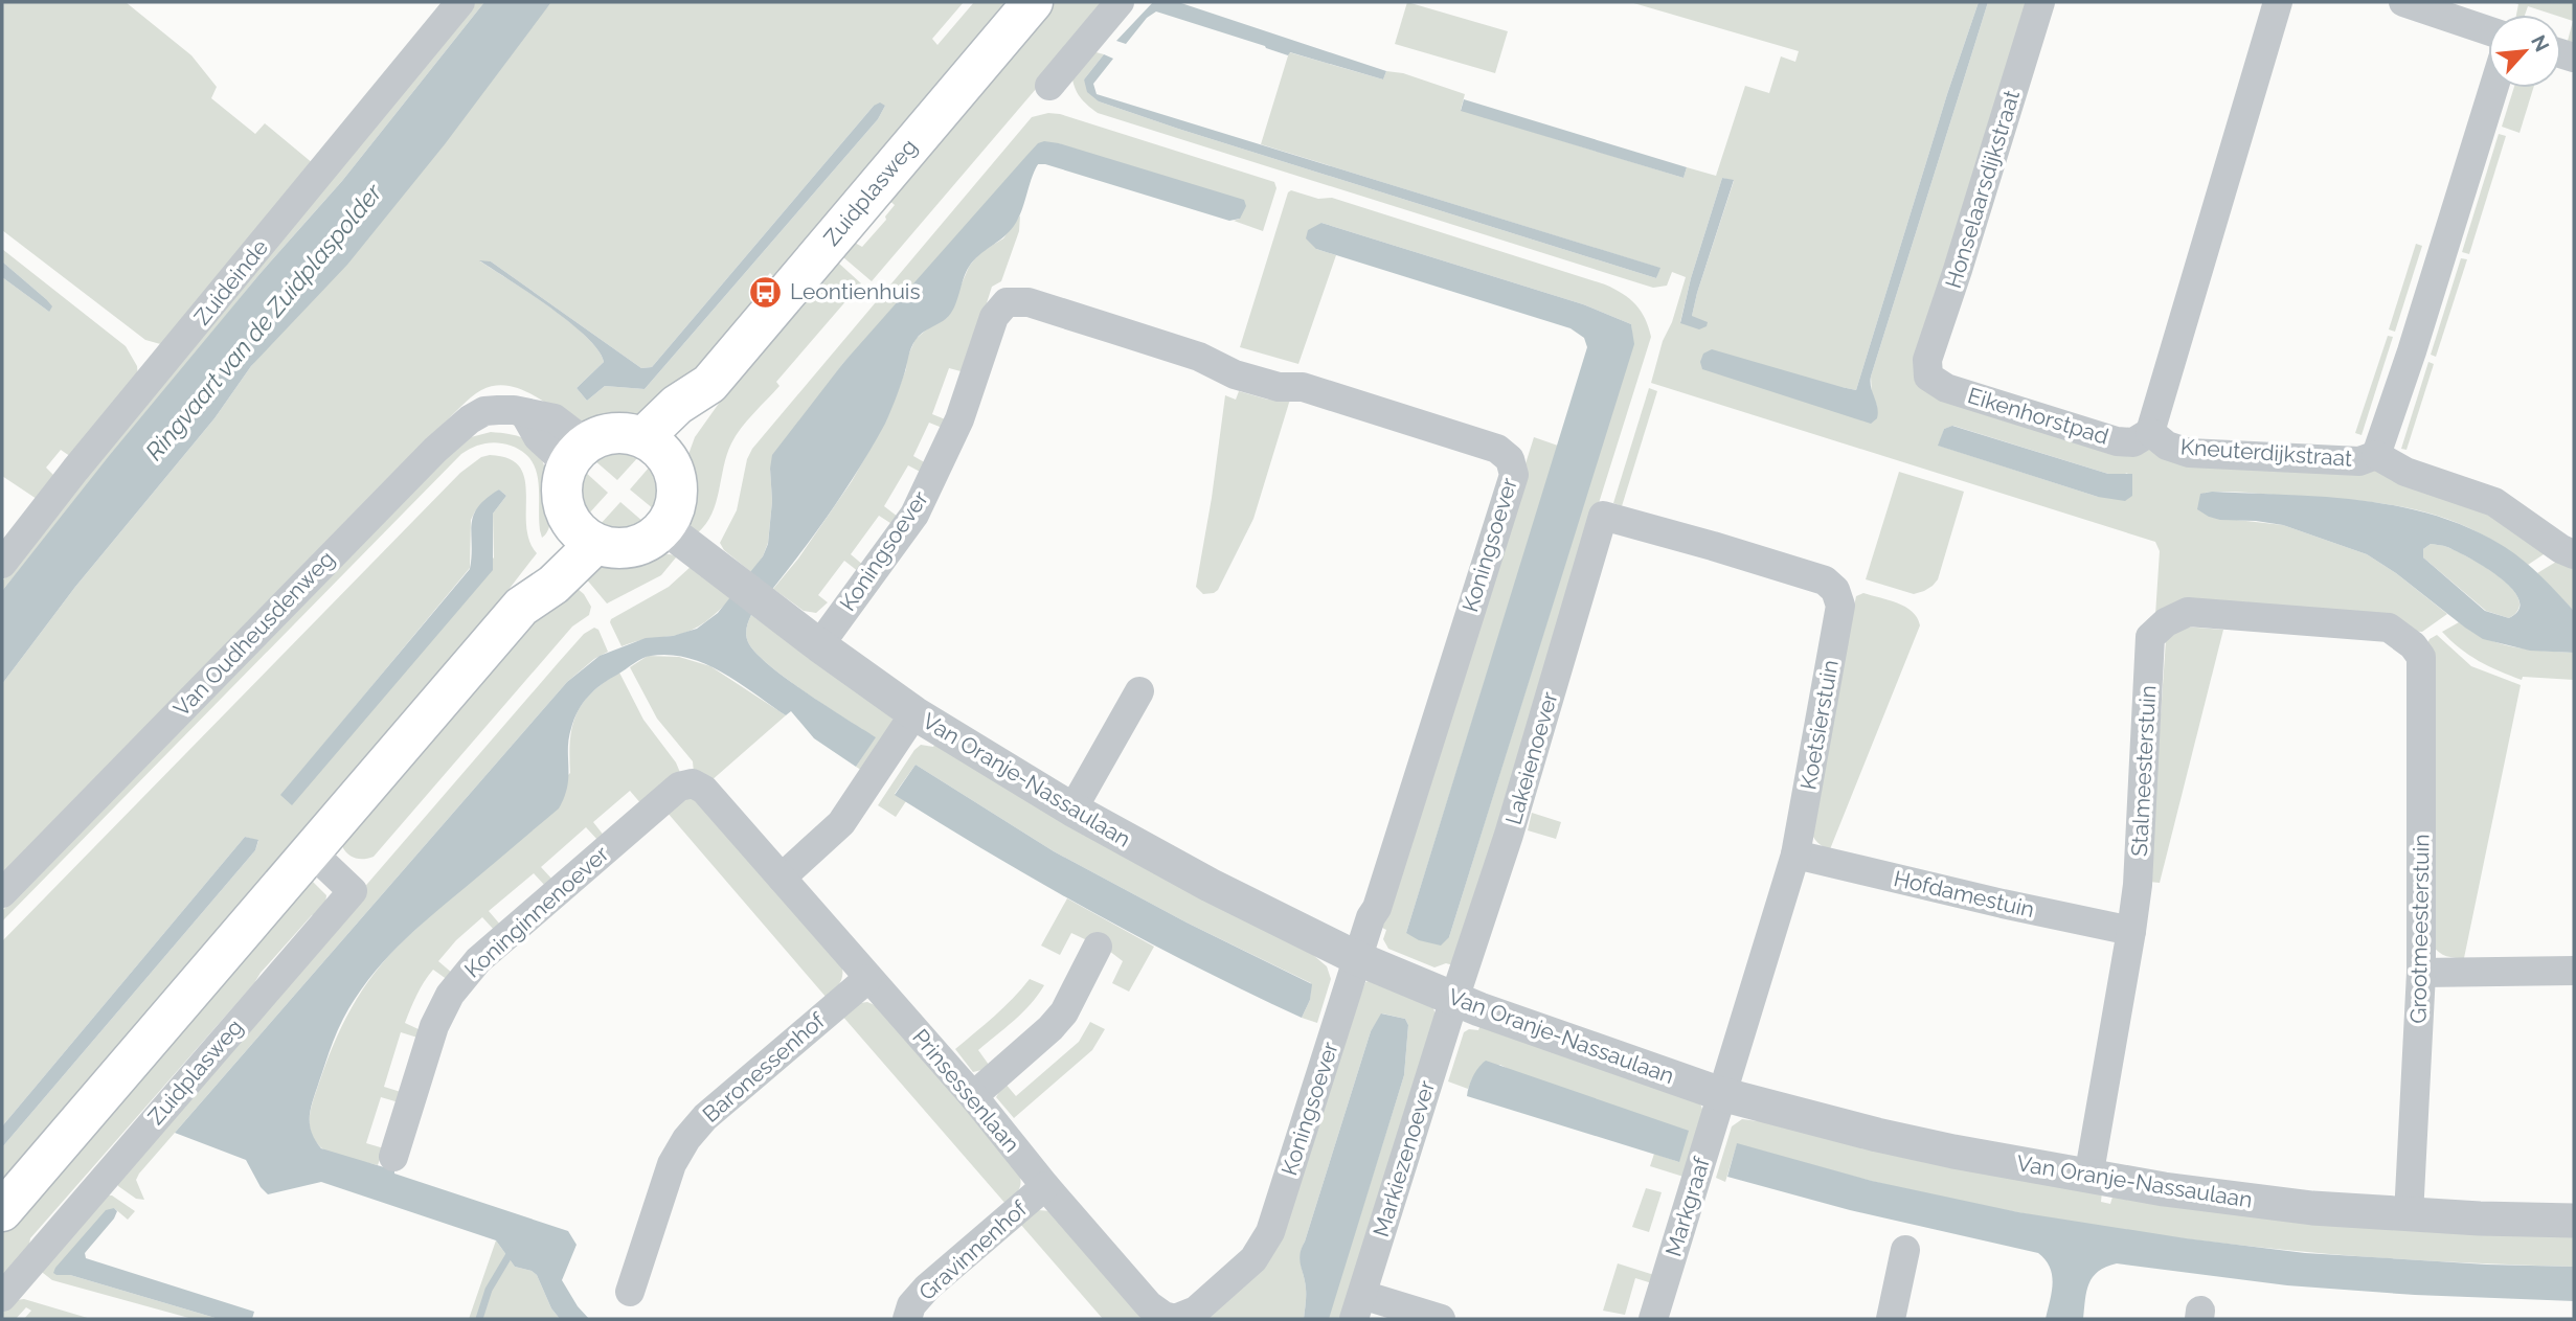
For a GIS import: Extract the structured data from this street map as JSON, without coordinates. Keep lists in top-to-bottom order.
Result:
{
  "streets": {
    "main road": ["Zuidplasweg"],
    "street": [
      "Honselaarsdijkstraat",
      "Zuideinde",
      "Eikenhorstpad",
      "Kneuterdijkstraat",
      "Koningsoever",
      "Van Oudheusdenweg",
      "Koetsierstuin",
      "Lakeienoever",
      "Stalmeesterstuin",
      "Van Oranje-Nassaulaan",
      "Hofdamestuin",
      "Koninginnenoever",
      "Grootmeesterstuin",
      "Baronessenhof",
      "Prinsessenlaan",
      "Markiezenoever",
      "Markgraaf",
      "Gravinnenhof"
    ]
  },
  "crossings": [
    ["Honselaarsdijkstraat", "Eikenhorstpad"],
    ["Zuidplasweg", "Van Oudheusdenweg"],
    ["Zuidplasweg", "Van Oranje-Nassaulaan"],
    ["Eikenhorstpad", "Kneuterdijkstraat"],
    ["Koningsoever", "Van Oranje-Nassaulaan"],
    ["Koningsoever", "Prinsessenlaan"],
    ["Van Oudheusdenweg", "Van Oranje-Nassaulaan"],
    ["Koetsierstuin", "Lakeienoever"],
    ["Koetsierstuin", "Van Oranje-Nassaulaan"],
    ["Koetsierstuin", "Hofdamestuin"],
    ["Koetsierstuin", "Markgraaf"],
    ["Lakeienoever", "Van Oranje-Nassaulaan"],
    ["Lakeienoever", "Markiezenoever"],
    ["Stalmeesterstuin", "Van Oranje-Nassaulaan"],
    ["Stalmeesterstuin", "Hofdamestuin"],
    ["Stalmeesterstuin", "Grootmeesterstuin"],
    ["Van Oranje-Nassaulaan", "Grootmeesterstuin"],
    ["Van Oranje-Nassaulaan", "Markiezenoever"],
    ["Van Oranje-Nassaulaan", "Markgraaf"],
    ["Koninginnenoever", "Prinsessenlaan"],
    ["Baronessenhof", "Prinsessenlaan"],
    ["Prinsessenlaan", "Gravinnenhof"]
  ],
  "water": ["Ringvaart van de Zuidplaspolder"],
  "places": {
    "bus stop": ["Leontienhuis"]
  },
  "north": "top right"
}
